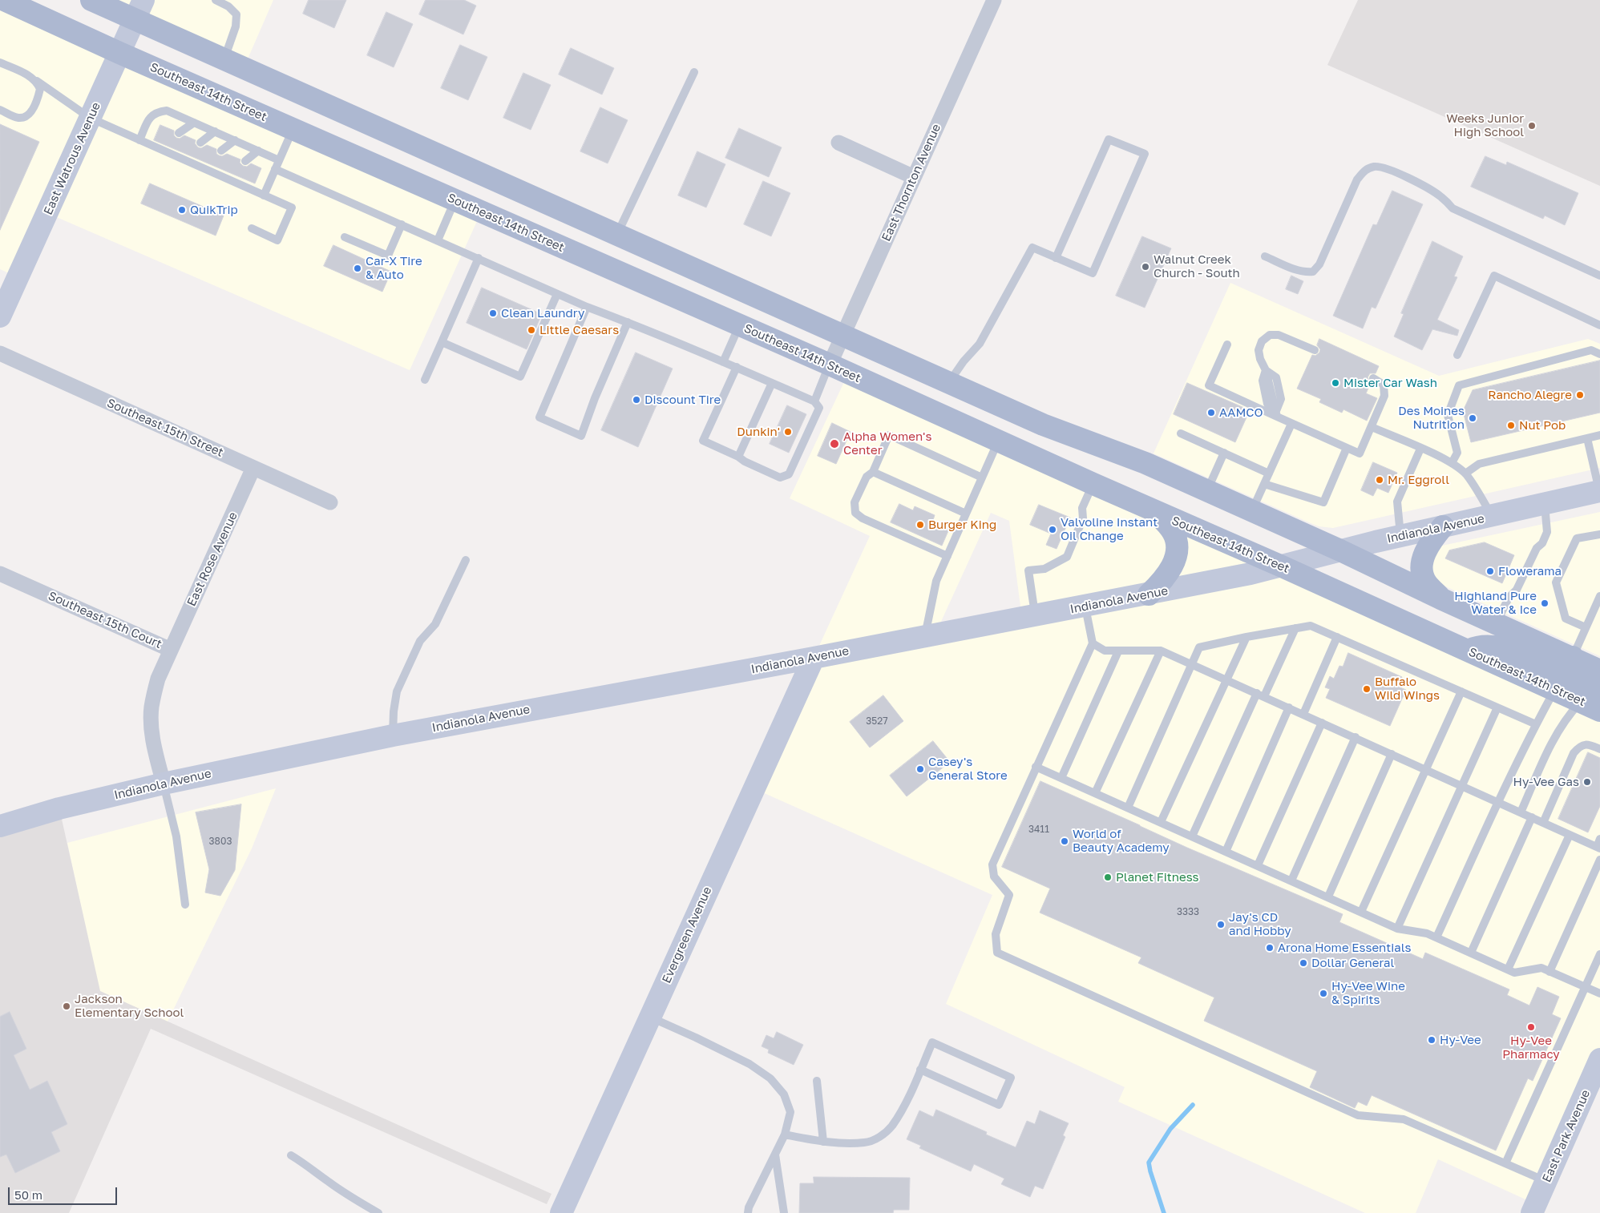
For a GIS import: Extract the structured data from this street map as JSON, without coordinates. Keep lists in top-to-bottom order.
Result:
{
  "streets": {
    "main road": [
      "Southeast 14th Street",
      "East Watrous Avenue",
      "Indianola Avenue",
      "Evergreen Avenue",
      "East Park Avenue"
    ],
    "street": [
      "East Thornton Avenue",
      "Southeast 15th Street",
      "East Rose Avenue",
      "Southeast 15th Court"
    ]
  },
  "crossings": [
    ["Southeast 14th Street", "East Watrous Avenue"],
    ["Southeast 14th Street", "East Thornton Avenue"],
    ["Southeast 14th Street", "Indianola Avenue"],
    ["Southeast 15th Street", "East Rose Avenue"],
    ["Indianola Avenue", "Southeast 15th Court"],
    ["Indianola Avenue", "Evergreen Avenue"],
    ["East Rose Avenue", "Southeast 15th Court"]
  ],
  "places": [
    "Weeks Junior High School",
    "QuikTrip",
    "Walnut Creek Church - South",
    "Car-X Tire & Auto",
    "Clean Laundry",
    "Little Caesars",
    "Mister Car Wash",
    "Rancho Alegre",
    "Discount Tire",
    "AAMCO",
    "Des Moines Nutrition",
    "Nut Pob",
    "Dunkin'",
    "Alpha Women's Center",
    "Mr. Eggroll",
    "Burger King",
    "Valvoline Instant Oil Change",
    "Flowerama",
    "Highland Pure Water & Ice",
    "Buffalo Wild Wings",
    "Casey's General Store",
    "Hy-Vee Gas",
    "World of Beauty Academy",
    "Planet Fitness",
    "Jay's CD and Hobby",
    "Arona Home Essentials",
    "Dollar General",
    "Hy-Vee Wine & Spirits",
    "Jackson Elementary School",
    "Hy-Vee Pharmacy",
    "Hy-Vee"
  ],
  "house_numbers": [
    "3527",
    "3411",
    "3803",
    "3333"
  ],
  "scale_bar": "50 m"
}
